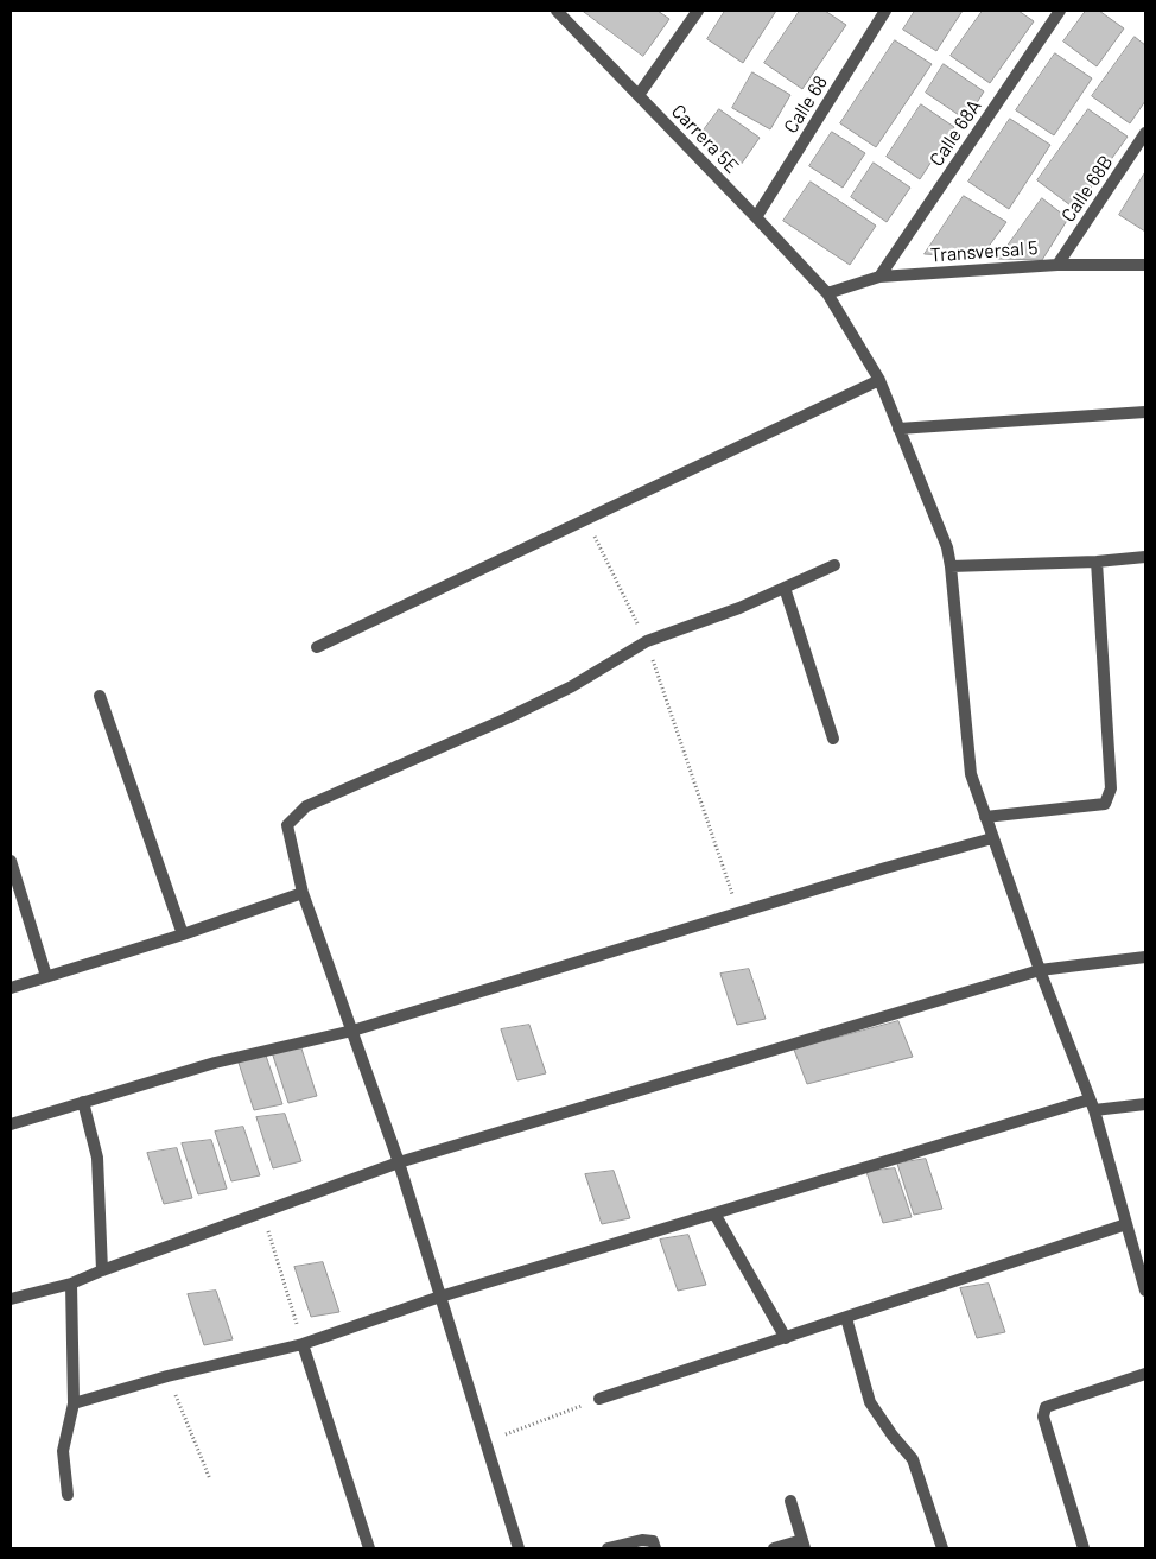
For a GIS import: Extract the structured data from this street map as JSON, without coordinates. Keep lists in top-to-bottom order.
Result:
{
  "streets": {
    "street": [
      "Calle 68",
      "Calle 68A",
      "Carrera 5E",
      "Calle 68B",
      "Transversal 5"
    ]
  },
  "crossings": [
    ["Calle 68", "Carrera 5E"],
    ["Calle 68A", "Transversal 5"],
    ["Carrera 5E", "Transversal 5"],
    ["Calle 68B", "Transversal 5"]
  ]
}
